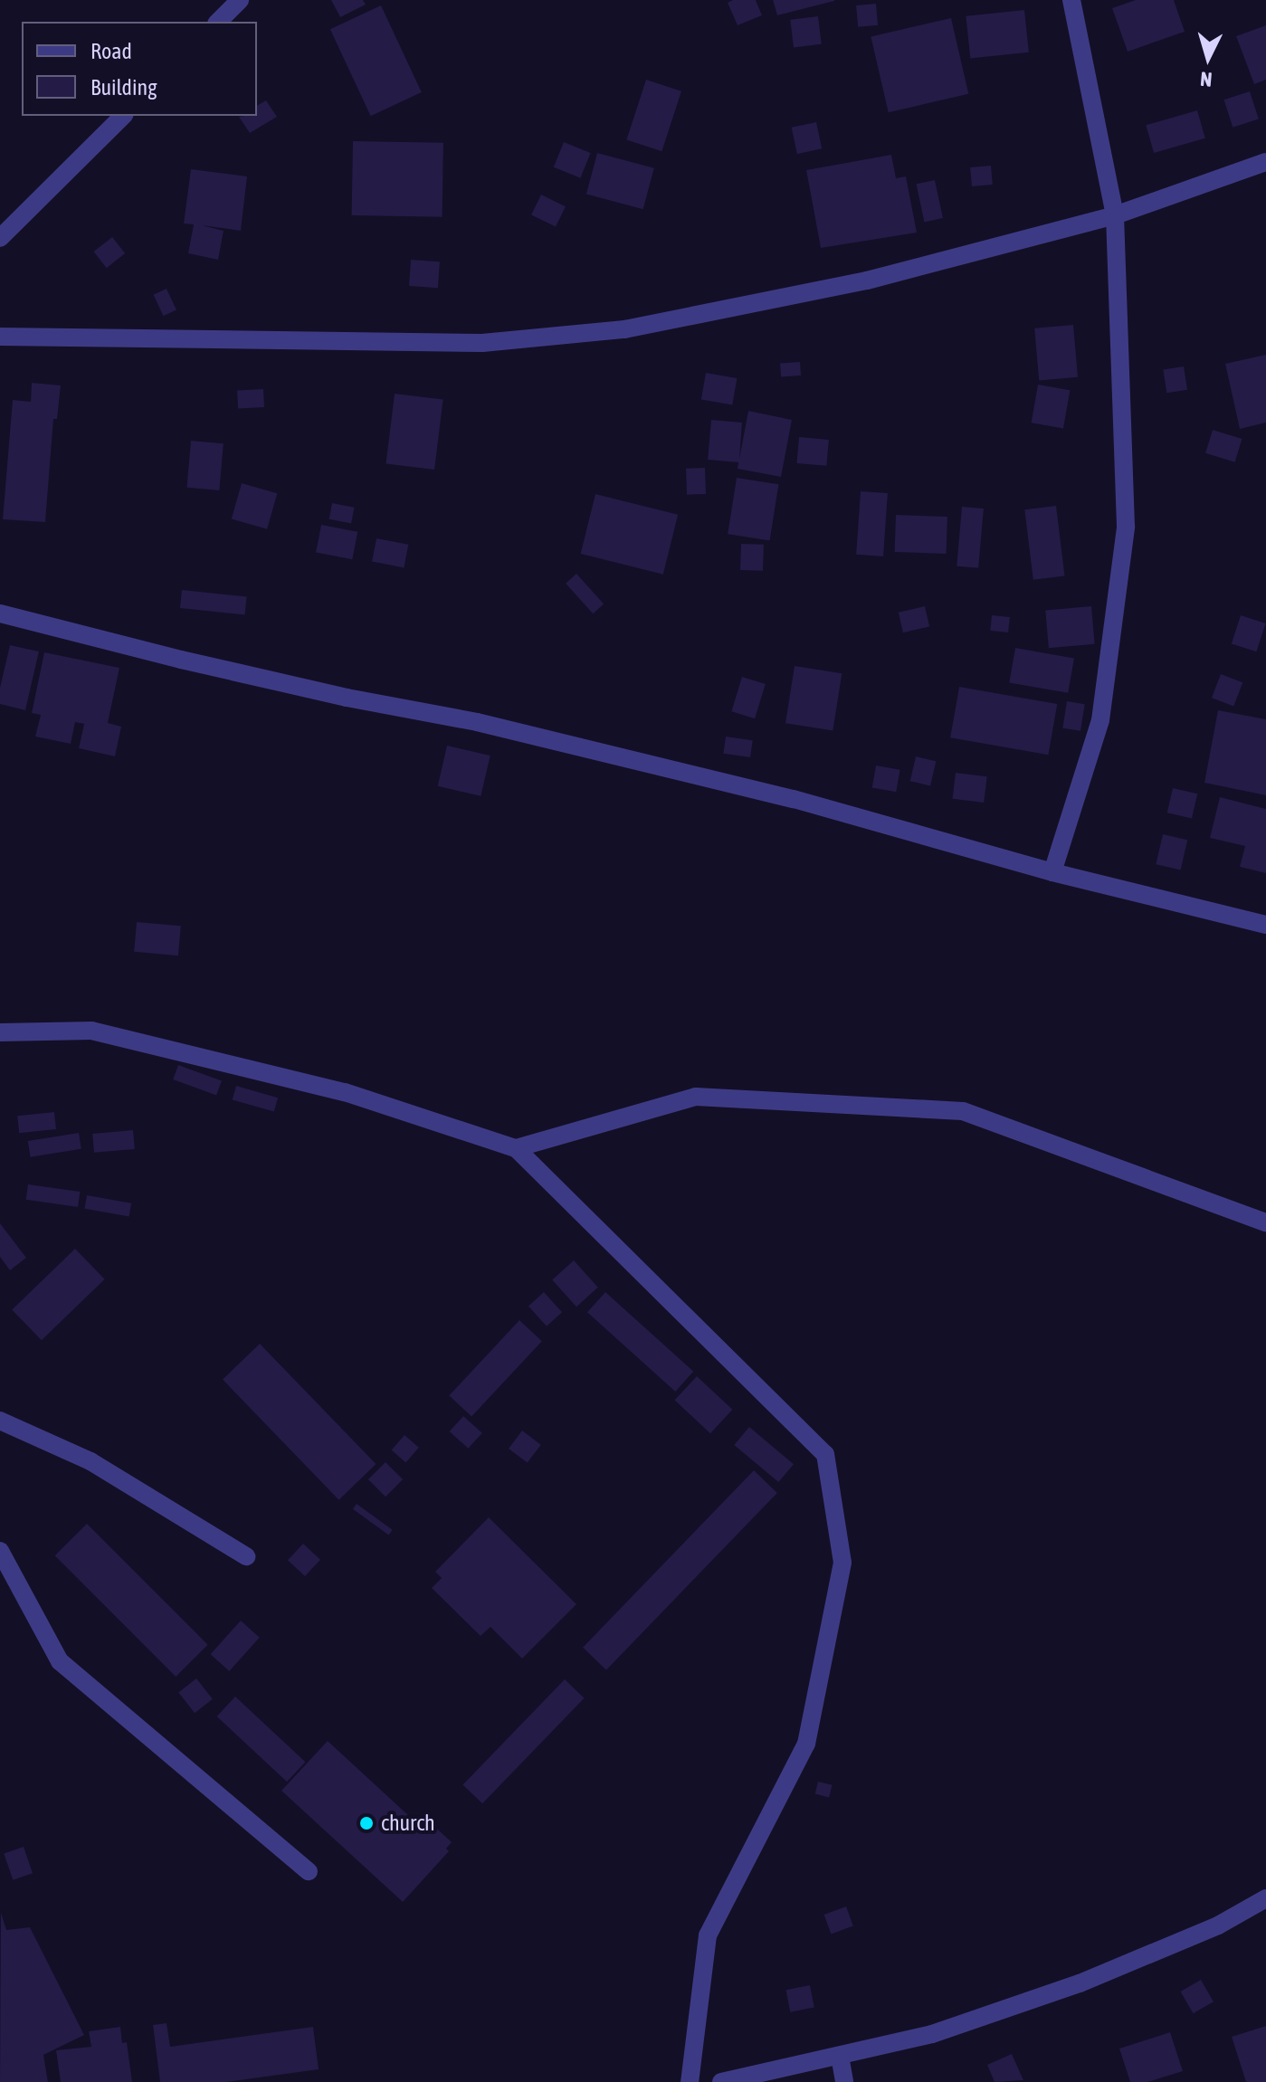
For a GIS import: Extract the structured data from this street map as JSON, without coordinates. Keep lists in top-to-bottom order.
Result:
{
  "places": ["church"],
  "legend": ["Road", "Building"],
  "north": "bottom"
}
